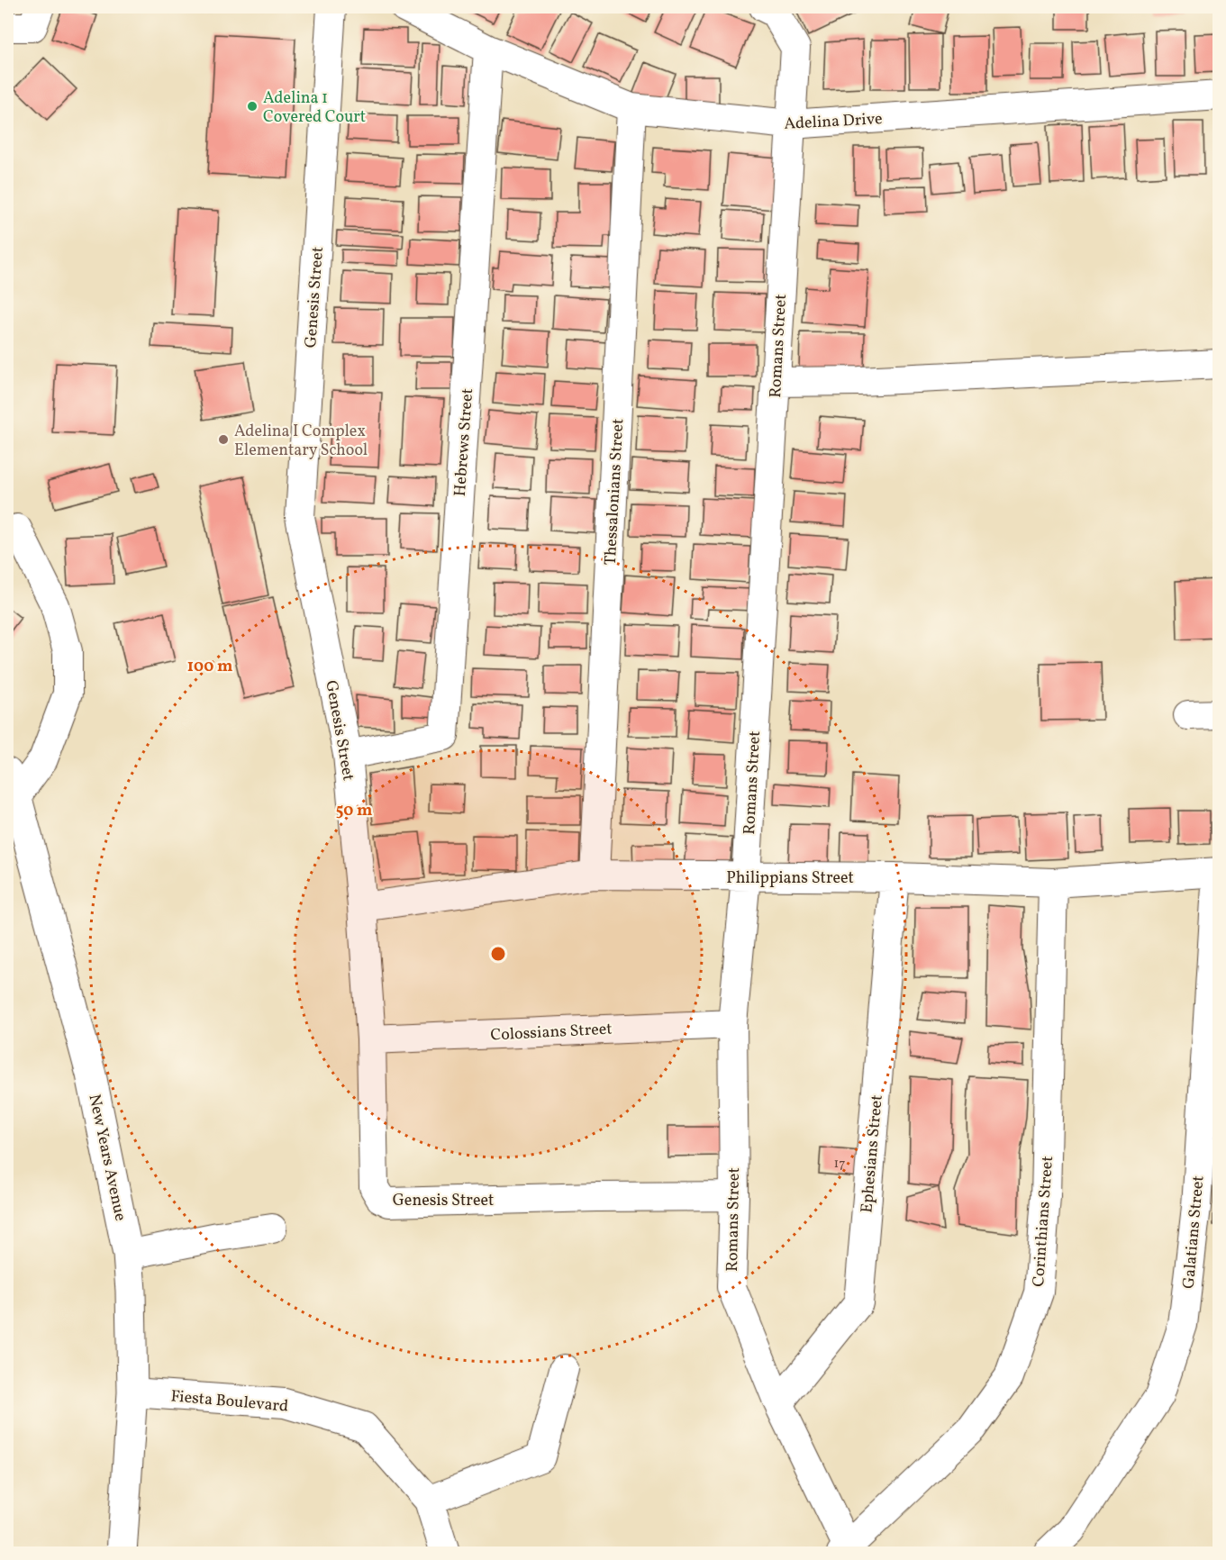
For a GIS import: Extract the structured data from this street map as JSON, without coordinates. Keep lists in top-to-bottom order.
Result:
{
  "streets": {
    "street": [
      "Adelina Drive",
      "Genesis Street",
      "Romans Street",
      "Hebrews Street",
      "Thessalonians Street",
      "Philippians Street",
      "Colossians Street",
      "Ephesians Street",
      "New Years Avenue",
      "Corinthians Street",
      "Galatians Street",
      "Fiesta Boulevard"
    ]
  },
  "crossings": [
    ["Adelina Drive", "Romans Street"],
    ["Adelina Drive", "Hebrews Street"],
    ["Adelina Drive", "Thessalonians Street"],
    ["Genesis Street", "Romans Street"],
    ["Genesis Street", "Hebrews Street"],
    ["Genesis Street", "Philippians Street"],
    ["Genesis Street", "Colossians Street"],
    ["Romans Street", "Philippians Street"],
    ["Romans Street", "Colossians Street"],
    ["Romans Street", "Ephesians Street"],
    ["Romans Street", "Corinthians Street"],
    ["Thessalonians Street", "Philippians Street"],
    ["Philippians Street", "Ephesians Street"],
    ["Philippians Street", "Corinthians Street"],
    ["Philippians Street", "Galatians Street"],
    ["New Years Avenue", "Fiesta Boulevard"]
  ],
  "places": ["Adelina 1 Covered Court", "Adelina I Complex Elementary School"],
  "house_numbers": ["17"],
  "rings": ["100 m", "50 m"]
}
